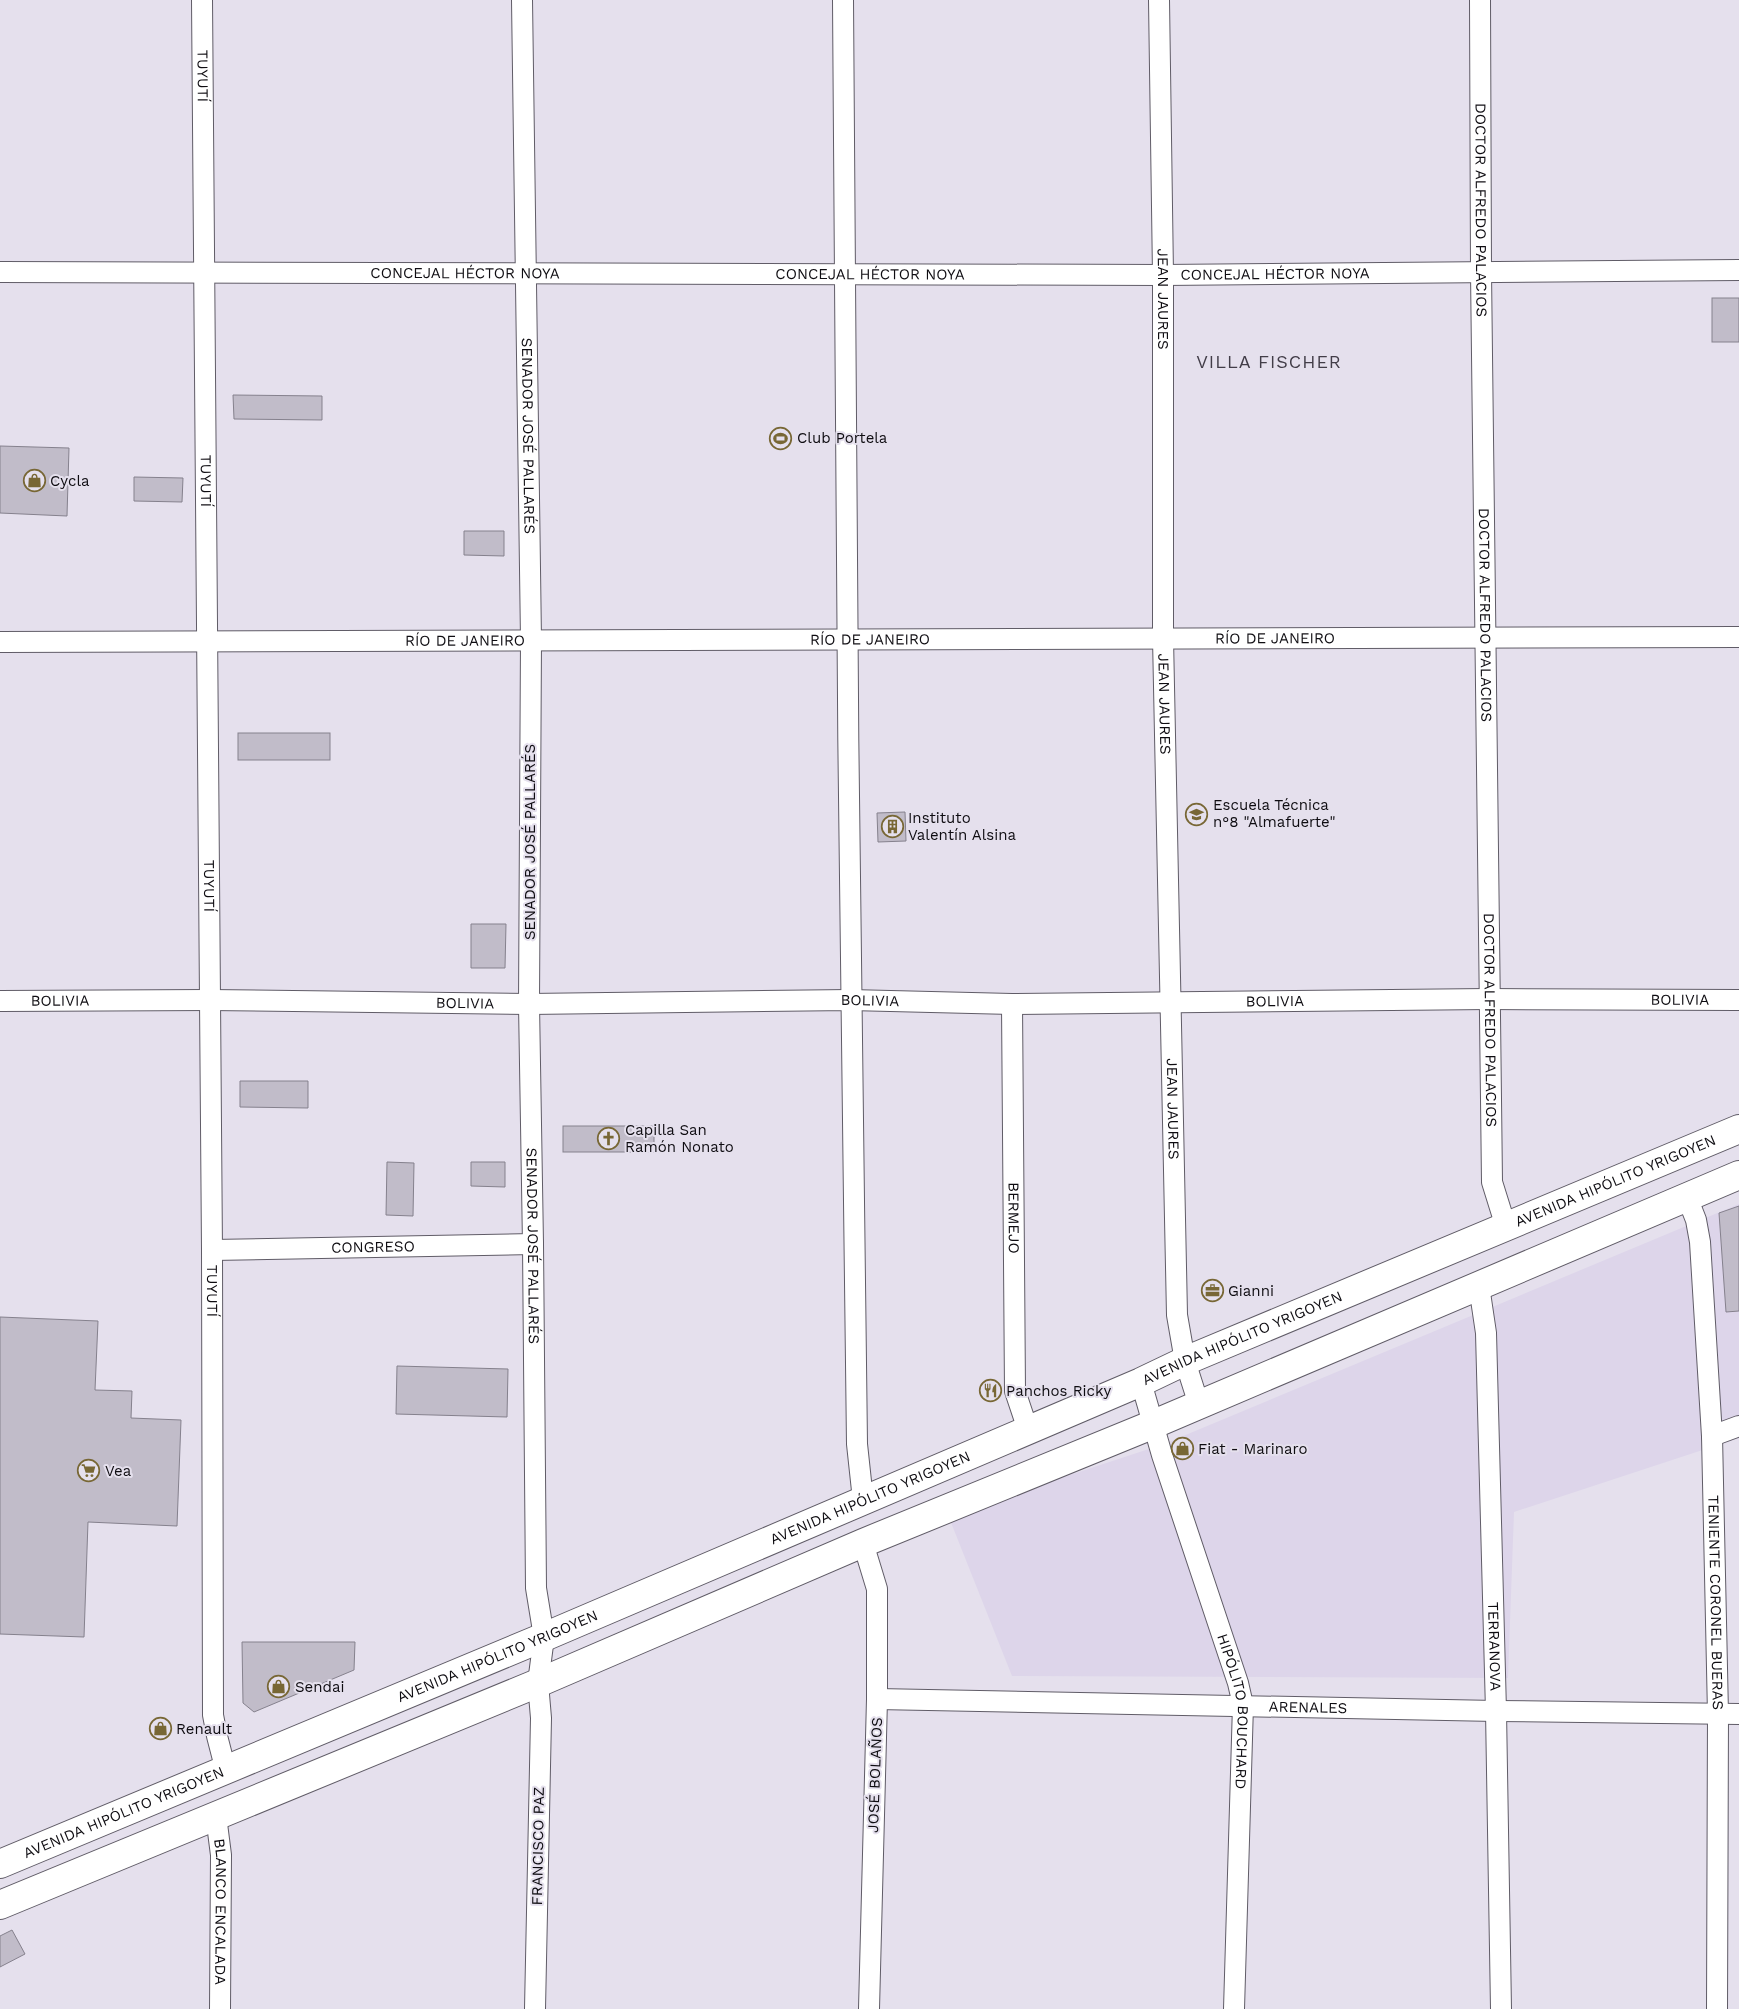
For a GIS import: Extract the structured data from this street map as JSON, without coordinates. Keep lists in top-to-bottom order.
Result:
{
  "streets": {
    "main road": ["AVENIDA HIPÓLITO YRIGOYEN"],
    "street": [
      "TUYUTÍ",
      "DOCTOR ALFREDO PALACIOS",
      "CONCEJAL HÉCTOR NOYA",
      "JEAN JAURES",
      "SENADOR JOSÉ PALLARÉS",
      "RÍO DE JANEIRO",
      "BOLIVIA",
      "BERMEJO",
      "CONGRESO",
      "TENIENTE CORONEL BUERAS",
      "TERRANOVA",
      "ARENALES",
      "HIPÓLITO BOUCHARD",
      "JOSÉ BOLAÑOS",
      "FRANCISCO PAZ",
      "BLANCO ENCALADA"
    ]
  },
  "crossings": [
    ["TUYUTÍ", "CONCEJAL HÉCTOR NOYA"],
    ["TUYUTÍ", "RÍO DE JANEIRO"],
    ["TUYUTÍ", "BOLIVIA"],
    ["TUYUTÍ", "AVENIDA HIPÓLITO YRIGOYEN"],
    ["TUYUTÍ", "CONGRESO"],
    ["DOCTOR ALFREDO PALACIOS", "CONCEJAL HÉCTOR NOYA"],
    ["DOCTOR ALFREDO PALACIOS", "RÍO DE JANEIRO"],
    ["DOCTOR ALFREDO PALACIOS", "BOLIVIA"],
    ["DOCTOR ALFREDO PALACIOS", "AVENIDA HIPÓLITO YRIGOYEN"],
    ["CONCEJAL HÉCTOR NOYA", "JEAN JAURES"],
    ["CONCEJAL HÉCTOR NOYA", "SENADOR JOSÉ PALLARÉS"],
    ["JEAN JAURES", "RÍO DE JANEIRO"],
    ["JEAN JAURES", "BOLIVIA"],
    ["JEAN JAURES", "AVENIDA HIPÓLITO YRIGOYEN"],
    ["SENADOR JOSÉ PALLARÉS", "RÍO DE JANEIRO"],
    ["SENADOR JOSÉ PALLARÉS", "BOLIVIA"],
    ["SENADOR JOSÉ PALLARÉS", "AVENIDA HIPÓLITO YRIGOYEN"],
    ["SENADOR JOSÉ PALLARÉS", "CONGRESO"],
    ["SENADOR JOSÉ PALLARÉS", "FRANCISCO PAZ"],
    ["BOLIVIA", "BERMEJO"],
    ["AVENIDA HIPÓLITO YRIGOYEN", "BERMEJO"],
    ["TENIENTE CORONEL BUERAS", "ARENALES"],
    ["TERRANOVA", "ARENALES"],
    ["ARENALES", "HIPÓLITO BOUCHARD"],
    ["ARENALES", "JOSÉ BOLAÑOS"]
  ],
  "districts": ["VILLA FISCHER"],
  "places": {
    "sports": ["Club Portela"],
    "shop": [
      "Cycla",
      "Fiat - Marinaro",
      "Sendai",
      "Renault"
    ],
    "school or university": ["Escuela Técnica n°8 \"Almafuerte\""],
    "building": ["Instituto Valentín Alsina"],
    "church": ["Capilla San Ramón Nonato"],
    "office": ["Gianni"],
    "restaurant": ["Panchos Ricky"],
    "supermarket": ["Vea"]
  }
}
